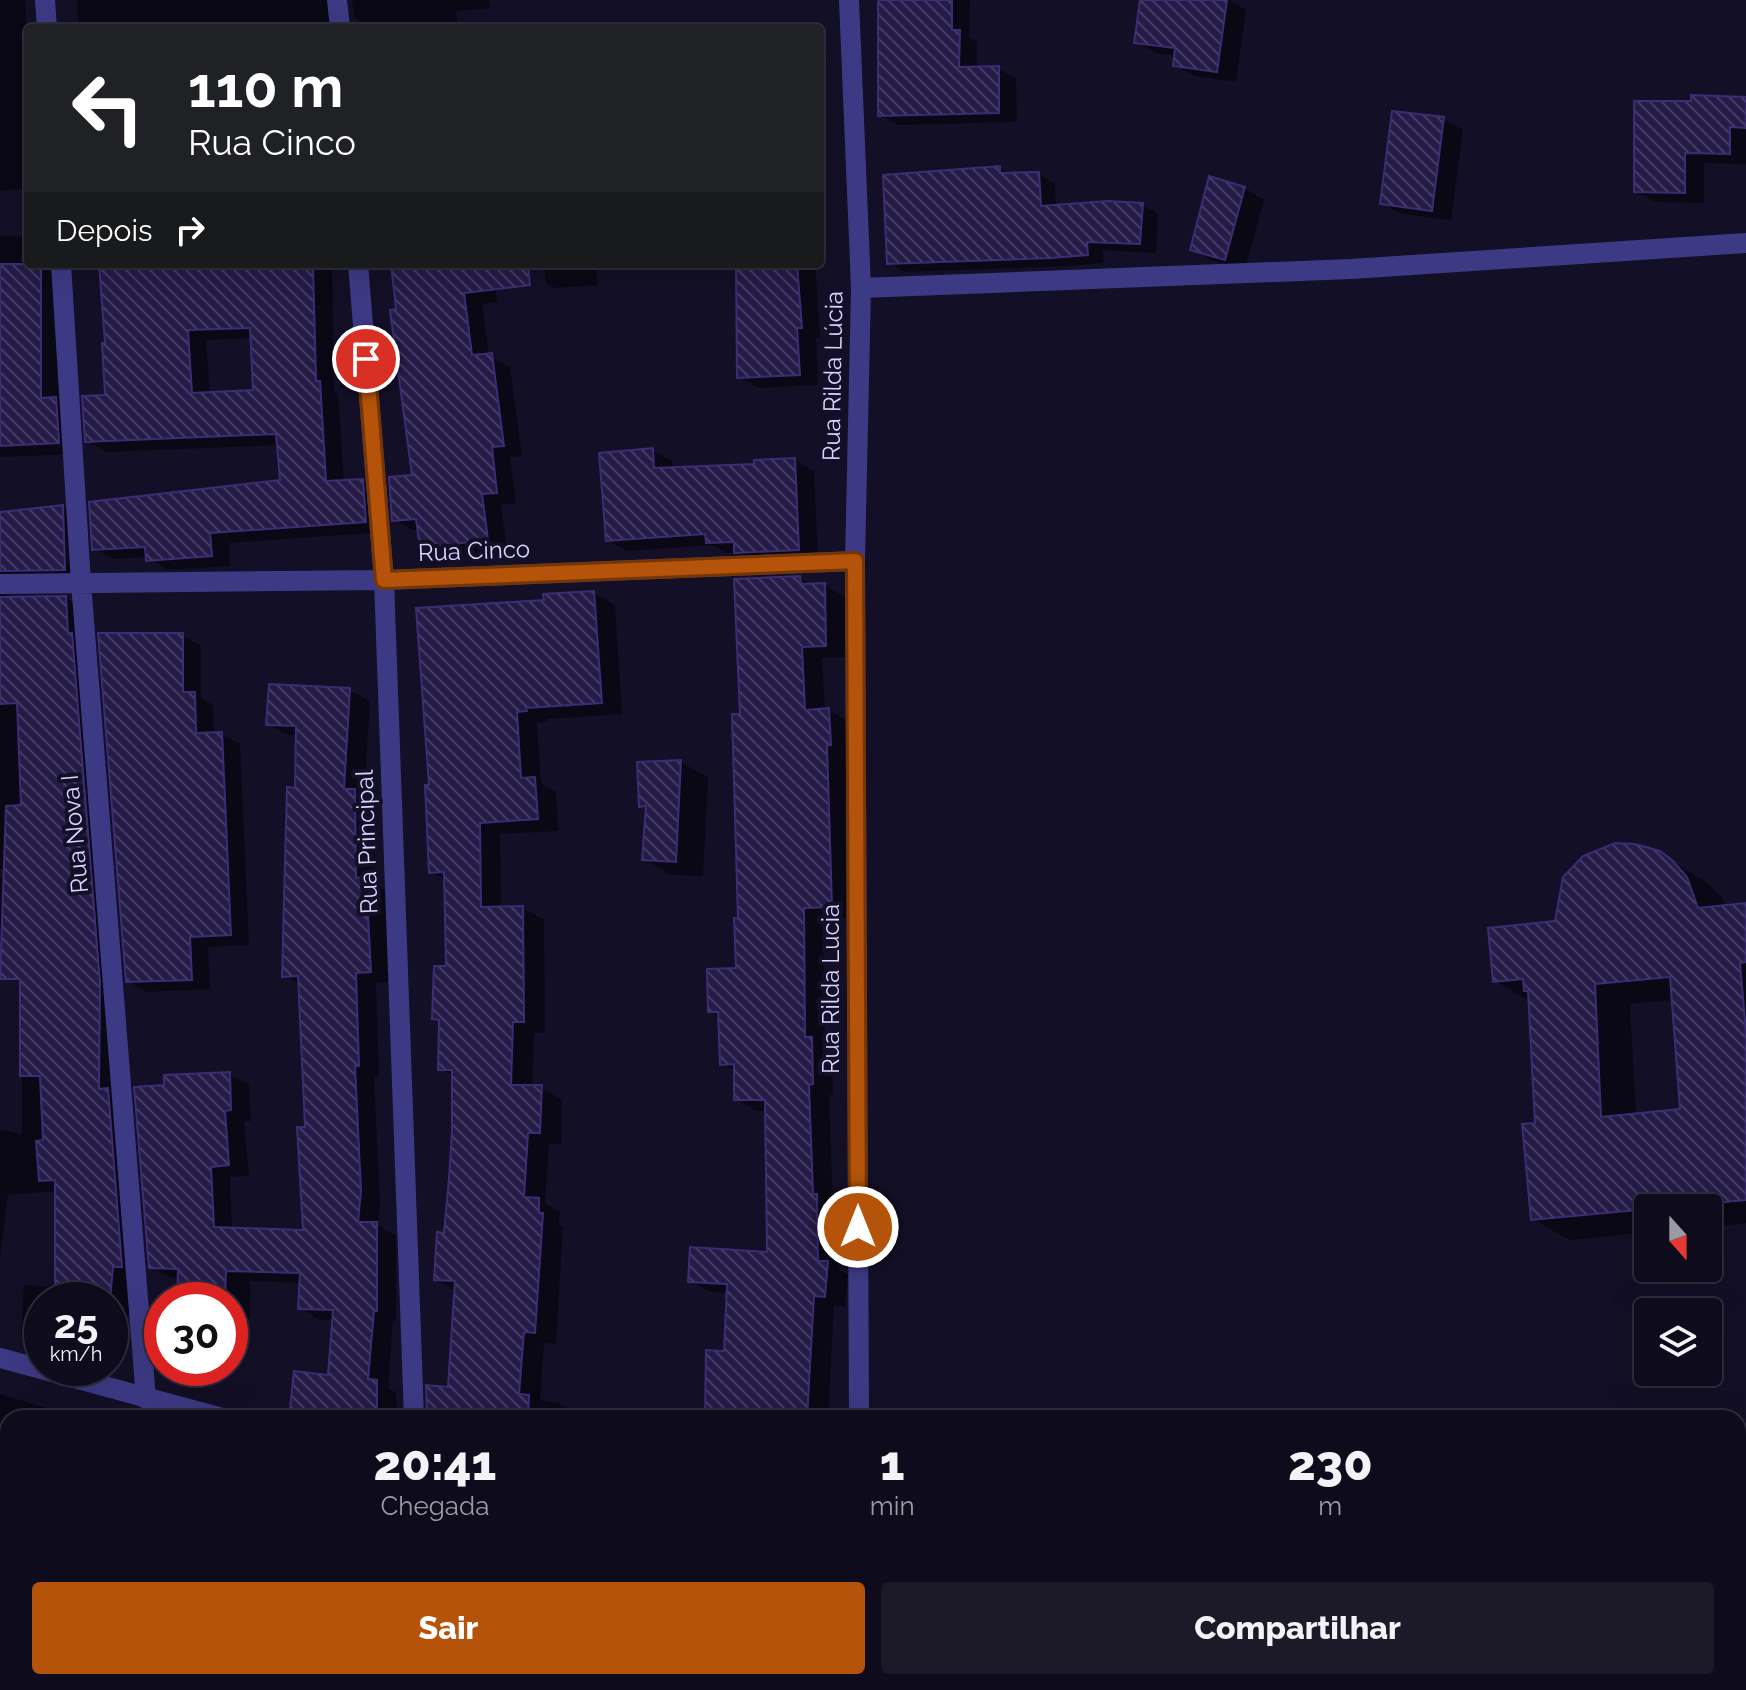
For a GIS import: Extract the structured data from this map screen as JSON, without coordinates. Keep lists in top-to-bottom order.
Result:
{
  "streets": {
    "street": [
      "Rua Rilda Lúcia",
      "Rua Cinco",
      "Rua Nova I",
      "Rua Principal",
      "Rua Rilda Lucia"
    ]
  },
  "crossings": [
    ["Rua Rilda Lúcia", "Rua Cinco"],
    ["Rua Rilda Lúcia", "Rua Rilda Lucia"],
    ["Rua Cinco", "Rua Nova I"],
    ["Rua Cinco", "Rua Principal"],
    ["Rua Cinco", "Rua Rilda Lucia"]
  ],
  "north": "bottom",
  "page": {
    "turn": ["110 m", "Rua Cinco"],
    "then": "Depois",
    "speed": "25 km/h",
    "limit": "30",
    "eta": [
      "20:41",
      "Chegada",
      "1",
      "min",
      "230",
      "m"
    ],
    "buttons": ["Sair", "Compartilhar"]
  }
}
